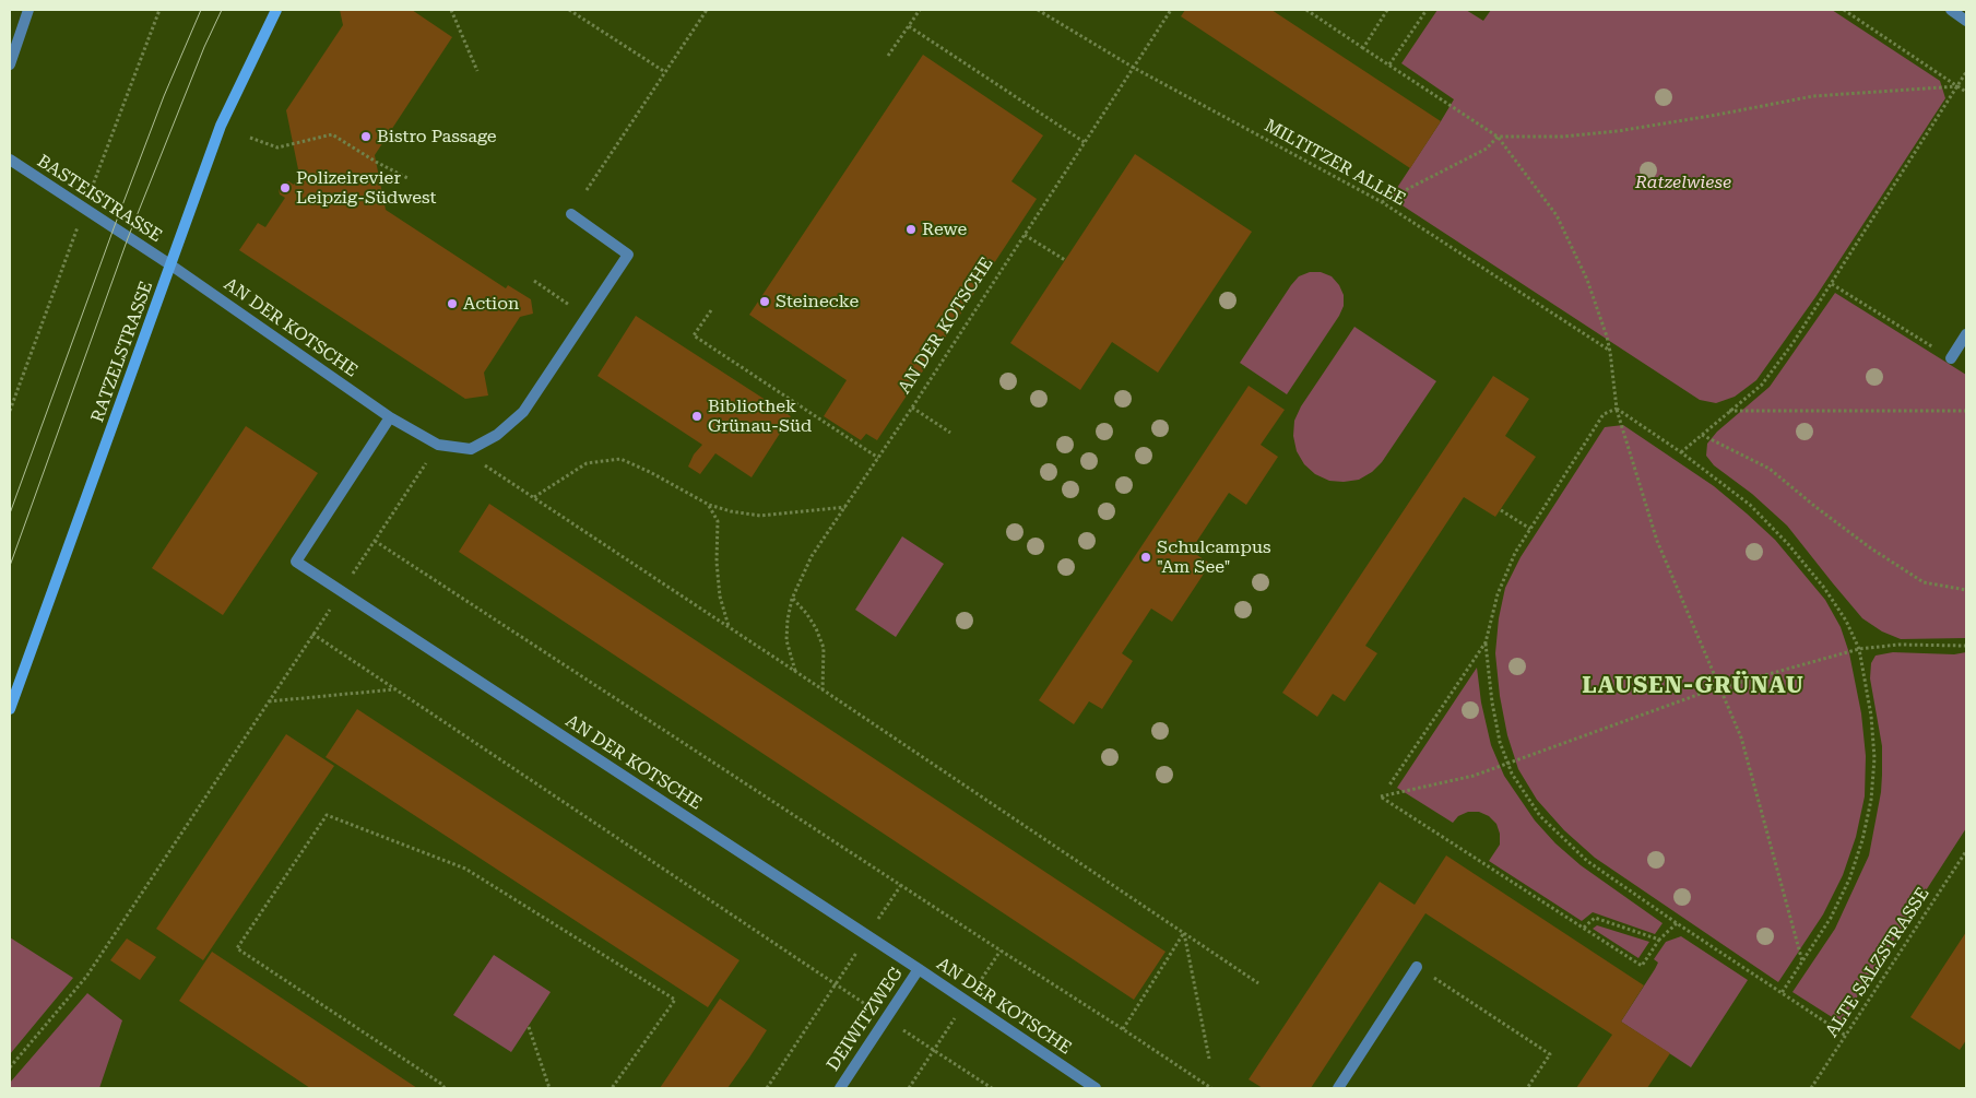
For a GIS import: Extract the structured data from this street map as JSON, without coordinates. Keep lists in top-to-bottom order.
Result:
{
  "streets": {
    "main road": ["RATZELSTRASSE"],
    "street": ["BASTEISTRASSE", "AN DER KOTSCHE", "DEIWITZWEG"],
    "path": ["MILTITZER ALLEE", "ALTE SALZSTRASSE"]
  },
  "crossings": [
    ["MILTITZER ALLEE", "AN DER KOTSCHE"],
    ["BASTEISTRASSE", "AN DER KOTSCHE"],
    ["BASTEISTRASSE", "RATZELSTRASSE"],
    ["AN DER KOTSCHE", "RATZELSTRASSE"],
    ["AN DER KOTSCHE", "DEIWITZWEG"]
  ],
  "districts": ["LAUSEN-GRÜNAU"],
  "parks": ["Ratzelwiese"],
  "places": [
    "Bistro Passage",
    "Polizeirevier Leipzig-Südwest",
    "Rewe",
    "Steinecke",
    "Action",
    "Bibliothek Grünau-Süd",
    "Schulcampus \"Am See\""
  ]
}
